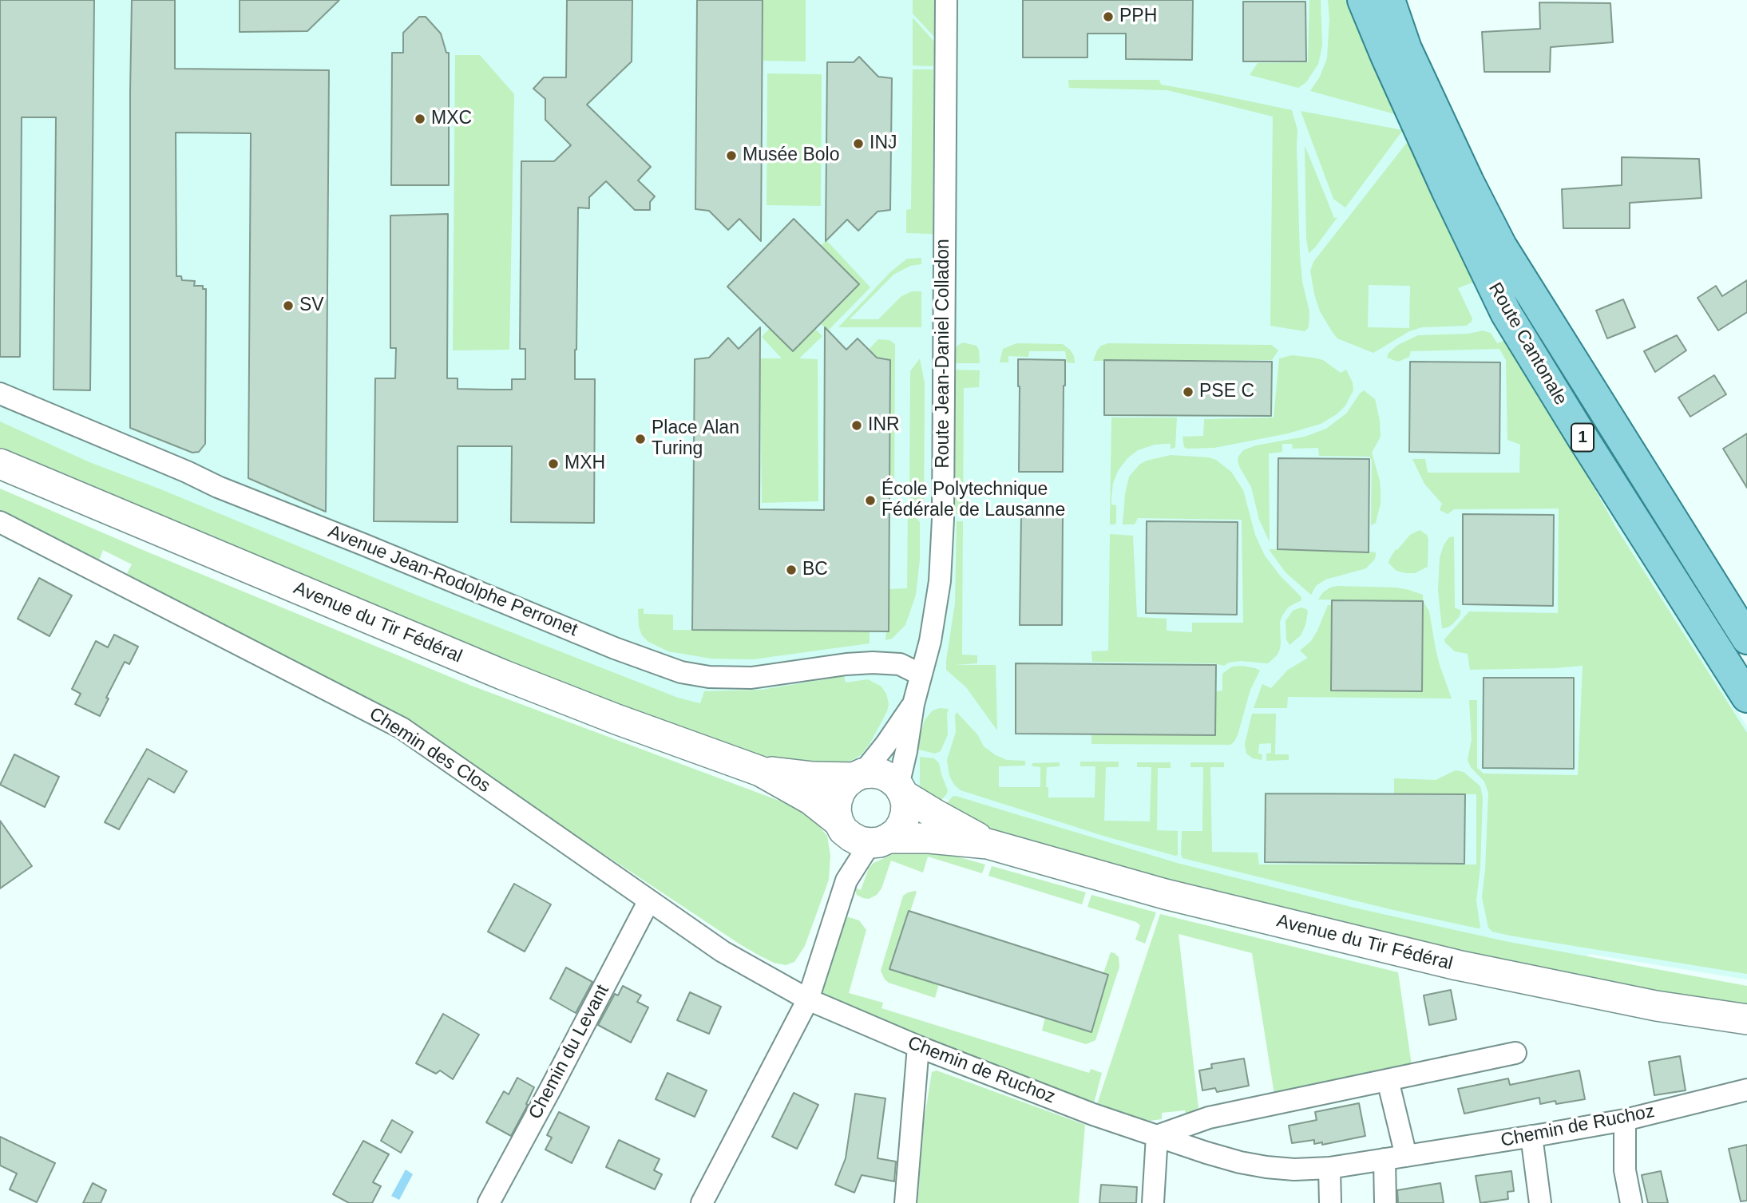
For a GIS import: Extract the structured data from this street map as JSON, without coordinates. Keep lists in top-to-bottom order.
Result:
{
  "streets": {
    "main road": ["Route Cantonale", "1", "Avenue du Tir Fédéral"],
    "street": [
      "Route Jean-Daniel Colladon",
      "Avenue Jean-Rodolphe Perronet",
      "Chemin des Clos",
      "Chemin du Levant",
      "Chemin de Ruchoz"
    ]
  },
  "crossings": [
    ["Route Jean-Daniel Colladon", "Avenue Jean-Rodolphe Perronet"],
    ["Route Jean-Daniel Colladon", "Avenue du Tir Fédéral"],
    ["Chemin des Clos", "Chemin du Levant"],
    ["Chemin des Clos", "Chemin de Ruchoz"]
  ],
  "places": [
    "PPH",
    "MXC",
    "INJ",
    "Musée Bolo",
    "SV",
    "PSE C",
    "INR",
    "Place Alan Turing",
    "MXH",
    "École Polytechnique Fédérale de Lausanne",
    "BC"
  ]
}
